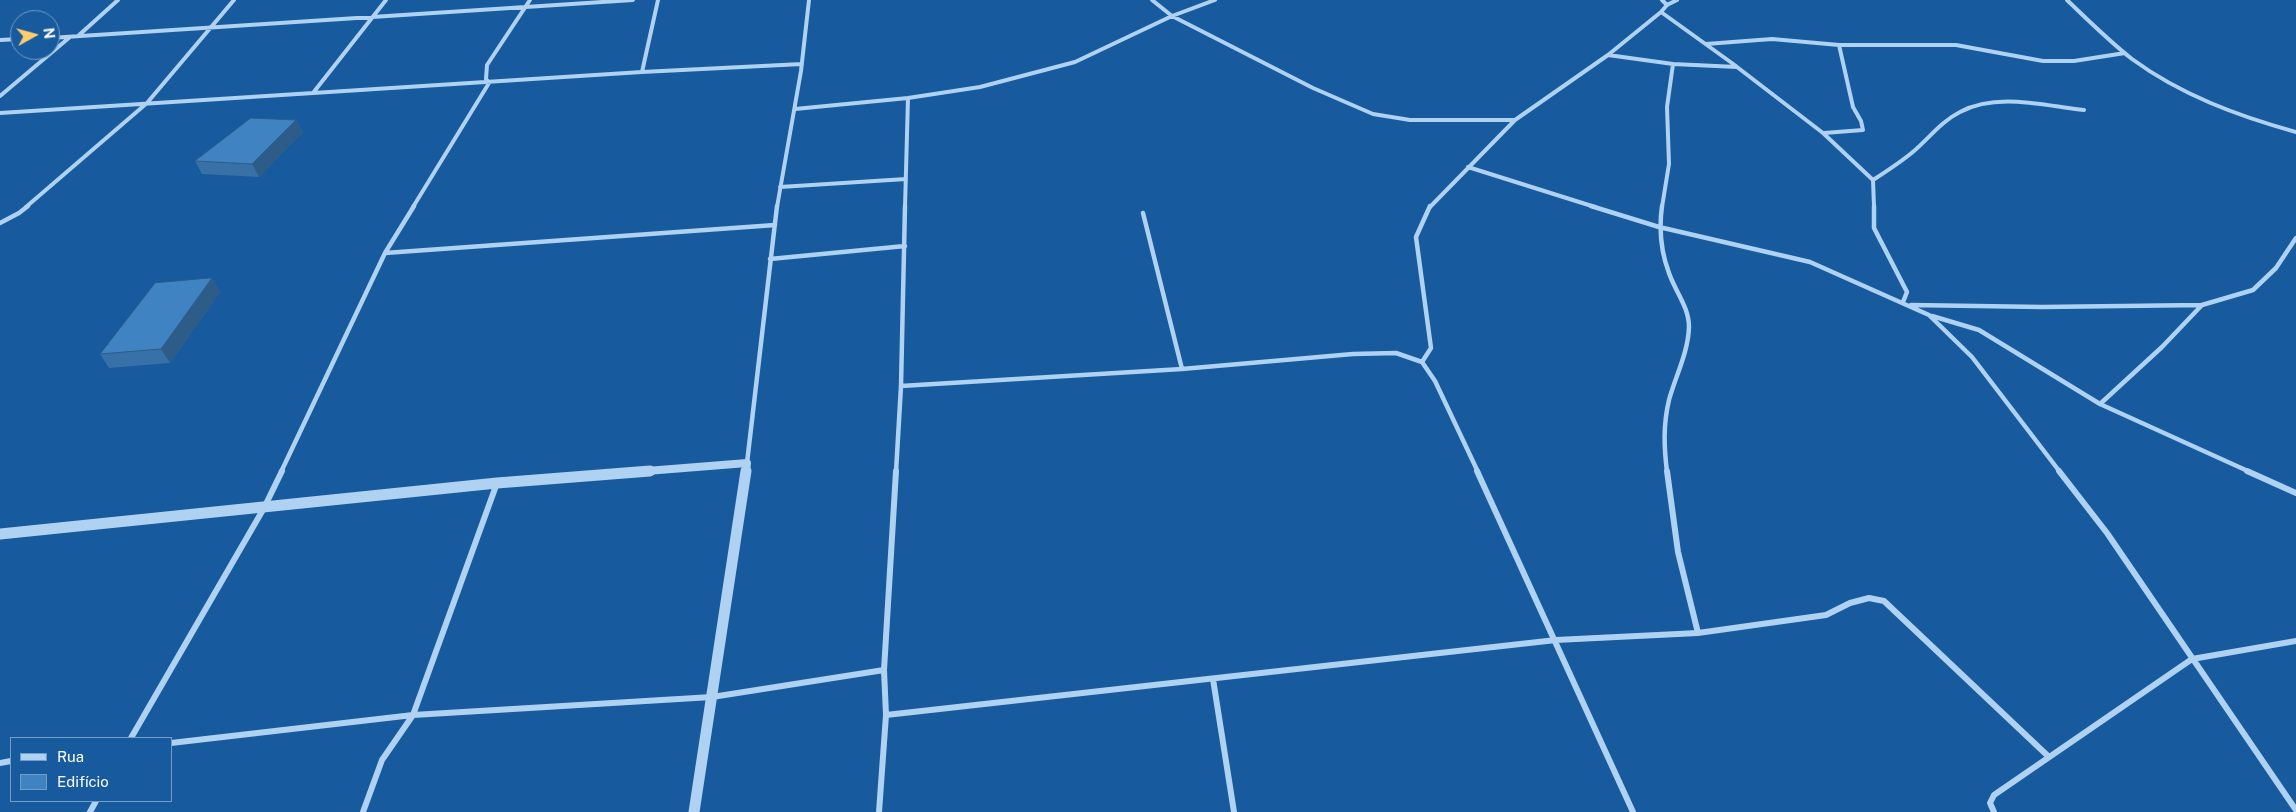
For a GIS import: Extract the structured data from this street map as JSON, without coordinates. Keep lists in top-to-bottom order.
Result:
{
  "legend": ["Rua", "Edifício"],
  "north": "right"
}
